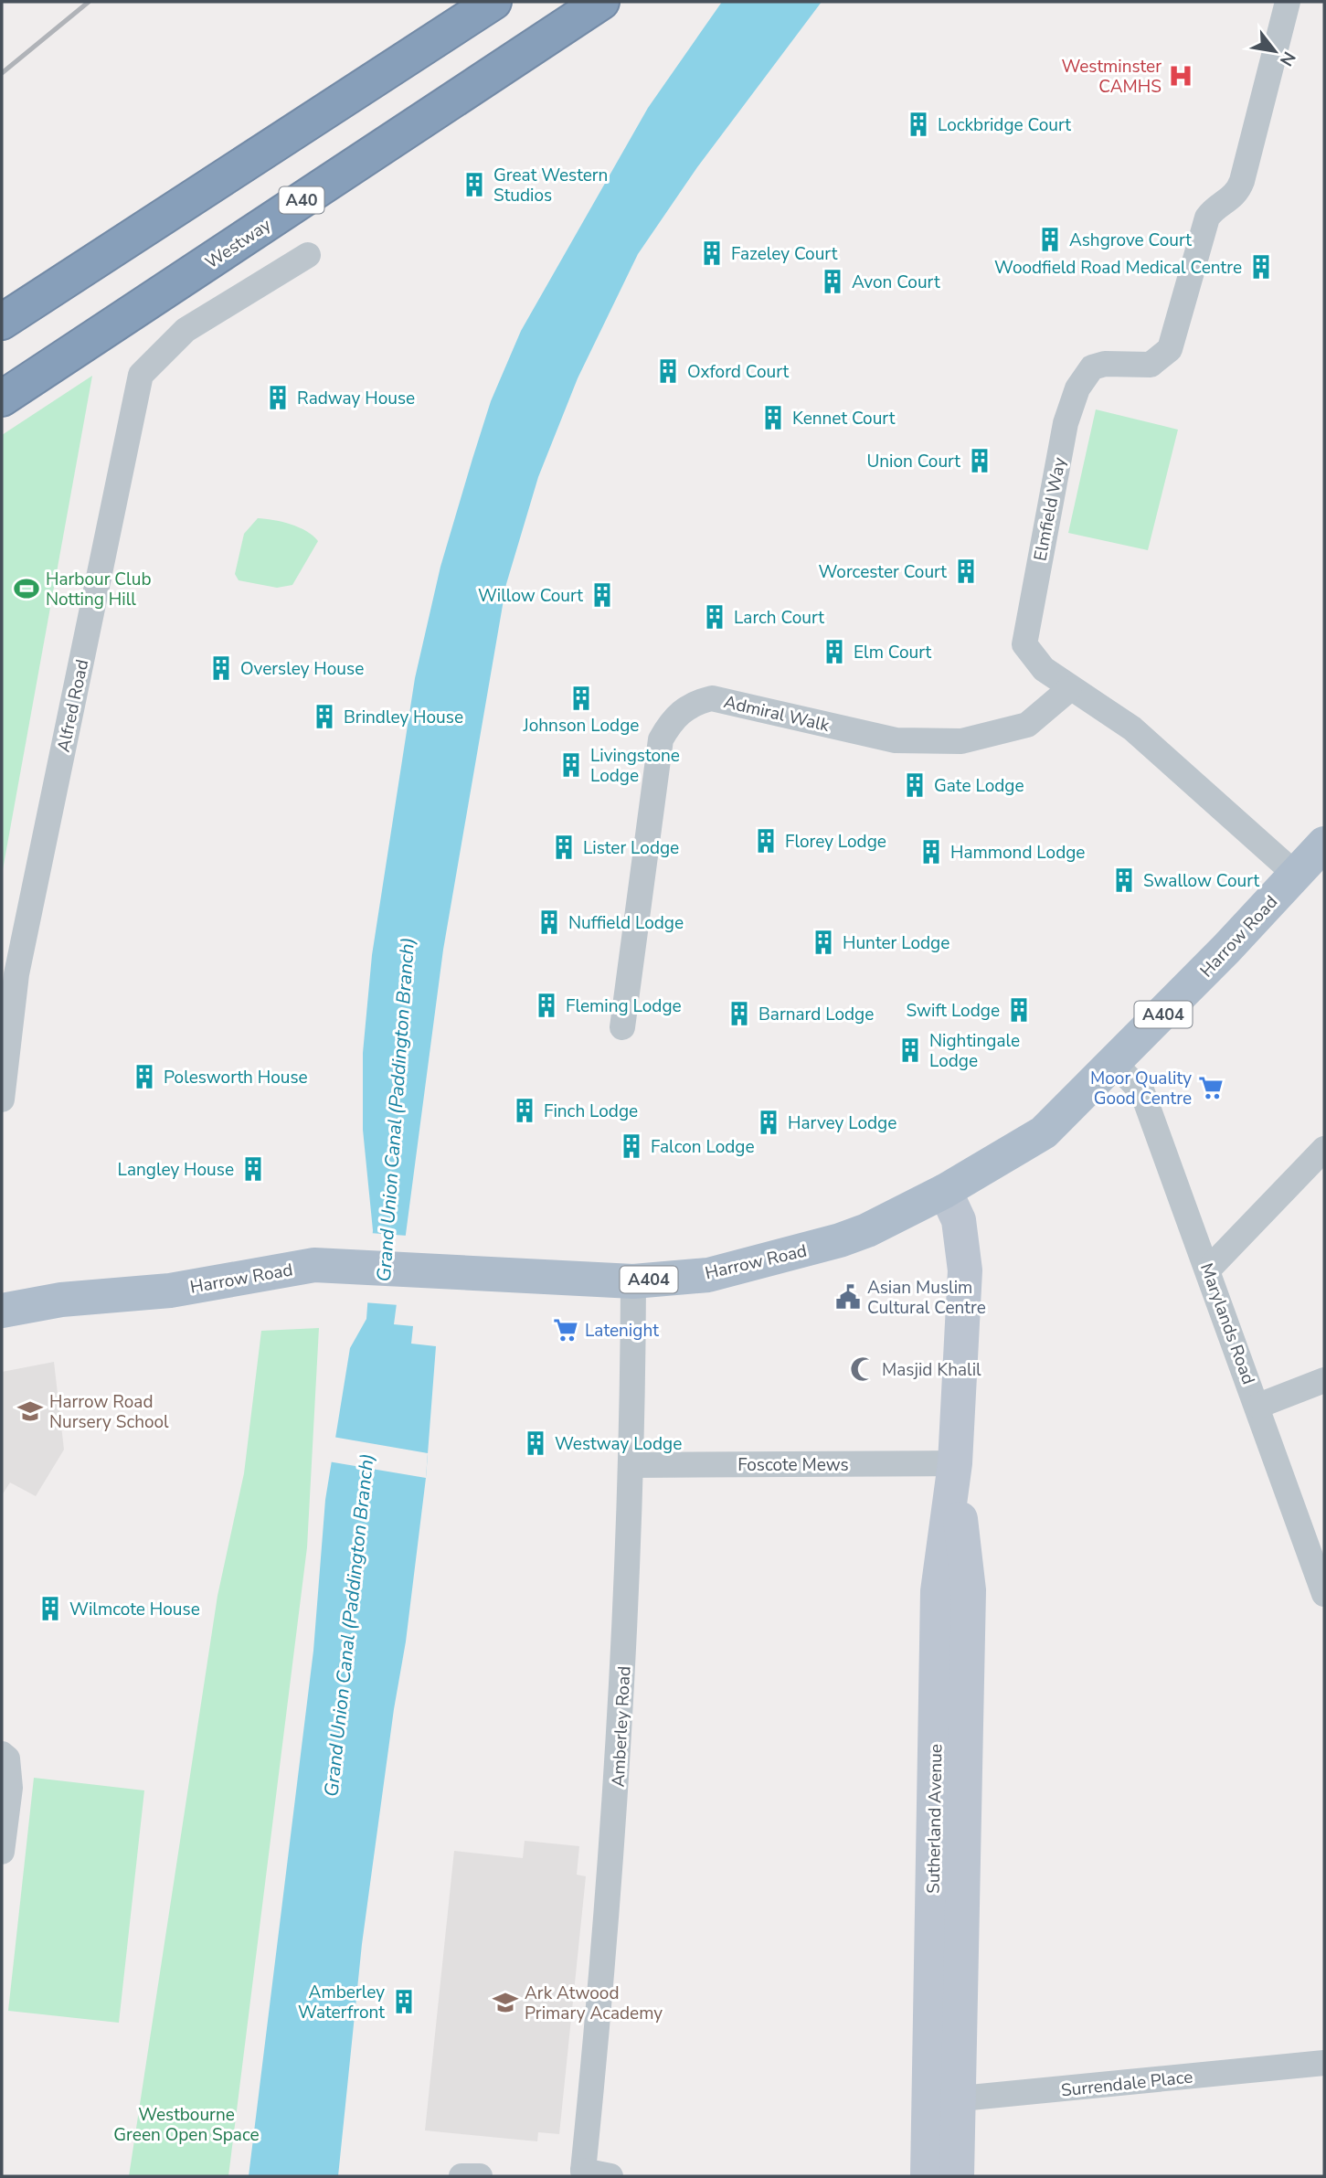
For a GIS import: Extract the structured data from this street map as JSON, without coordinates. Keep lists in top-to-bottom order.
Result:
{
  "streets": {
    "highway": ["A40", "Westway"],
    "main road": ["Harrow Road", "A404"],
    "street": [
      "Elmfield Way",
      "Alfred Road",
      "Admiral Walk",
      "Marylands Road",
      "Foscote Mews",
      "Amberley Road",
      "Sutherland Avenue",
      "Surrendale Place"
    ]
  },
  "crossings": [
    ["Elmfield Way", "Admiral Walk"],
    ["Elmfield Way", "Harrow Road"],
    ["Harrow Road", "Marylands Road"],
    ["Harrow Road", "Amberley Road"],
    ["Harrow Road", "Sutherland Avenue"],
    ["Foscote Mews", "Amberley Road"],
    ["Foscote Mews", "Sutherland Avenue"],
    ["Sutherland Avenue", "Surrendale Place"]
  ],
  "water": ["Grand Union Canal (Paddington Branch)"],
  "parks": ["Westbourne Green Open Space"],
  "places": {
    "hospital": ["Westminster CAMHS"],
    "building": [
      "Lockbridge Court",
      "Great Western Studios",
      "Ashgrove Court",
      "Fazeley Court",
      "Woodfield Road Medical Centre",
      "Avon Court",
      "Oxford Court",
      "Radway House",
      "Kennet Court",
      "Union Court",
      "Worcester Court",
      "Willow Court",
      "Larch Court",
      "Elm Court",
      "Oversley House",
      "Johnson Lodge",
      "Brindley House",
      "Livingstone Lodge",
      "Gate Lodge",
      "Florey Lodge",
      "Lister Lodge",
      "Hammond Lodge",
      "Swallow Court",
      "Nuffield Lodge",
      "Hunter Lodge",
      "Fleming Lodge",
      "Swift Lodge",
      "Barnard Lodge",
      "Nightingale Lodge",
      "Polesworth House",
      "Finch Lodge",
      "Harvey Lodge",
      "Falcon Lodge",
      "Langley House",
      "Westway Lodge",
      "Wilmcote House",
      "Amberley Waterfront"
    ],
    "sports": ["Harbour Club Notting Hill"],
    "supermarket": ["Moor Quality Good Centre", "Latenight"],
    "public building": ["Asian Muslim Cultural Centre"],
    "mosque": ["Masjid Khalil"],
    "school or university": ["Harrow Road Nursery School", "Ark Atwood Primary Academy"]
  },
  "north": "bottom right"
}
